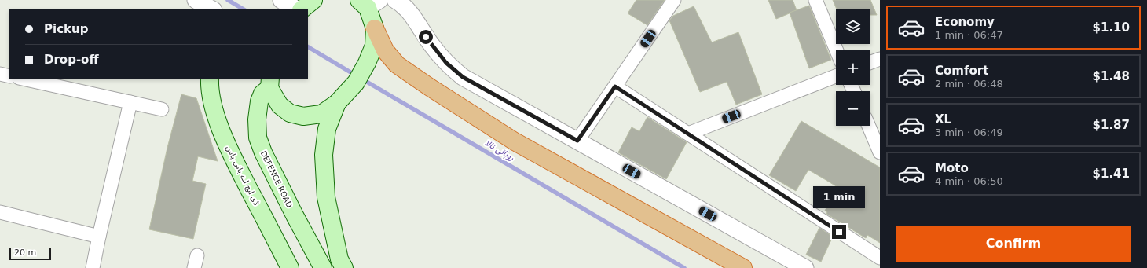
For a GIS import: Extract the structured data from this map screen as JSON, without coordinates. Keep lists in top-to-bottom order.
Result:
{
  "streets": {
    "main road": ["ڈی ایچ اے بائی پاس", "DEFENCE ROAD"]
  },
  "water": ["روہائی نالا"],
  "scale_bar": "20 m",
  "page": {
    "list": [
      {
        "name": "Economy",
        "note": "1 min · 06:47",
        "value": "$1.10"
      },
      {
        "name": "Comfort",
        "note": "2 min · 06:48",
        "value": "$1.48"
      },
      {
        "name": "XL",
        "note": "3 min · 06:49",
        "value": "$1.87"
      },
      {
        "name": "Moto",
        "note": "4 min · 06:50",
        "value": "$1.41"
      }
    ],
    "map_buttons": ["+", "−"],
    "banner": ["Pickup", "Drop-off"],
    "bubble": "1 min",
    "buttons": "Confirm",
    "scale": "20 m"
  }
}
